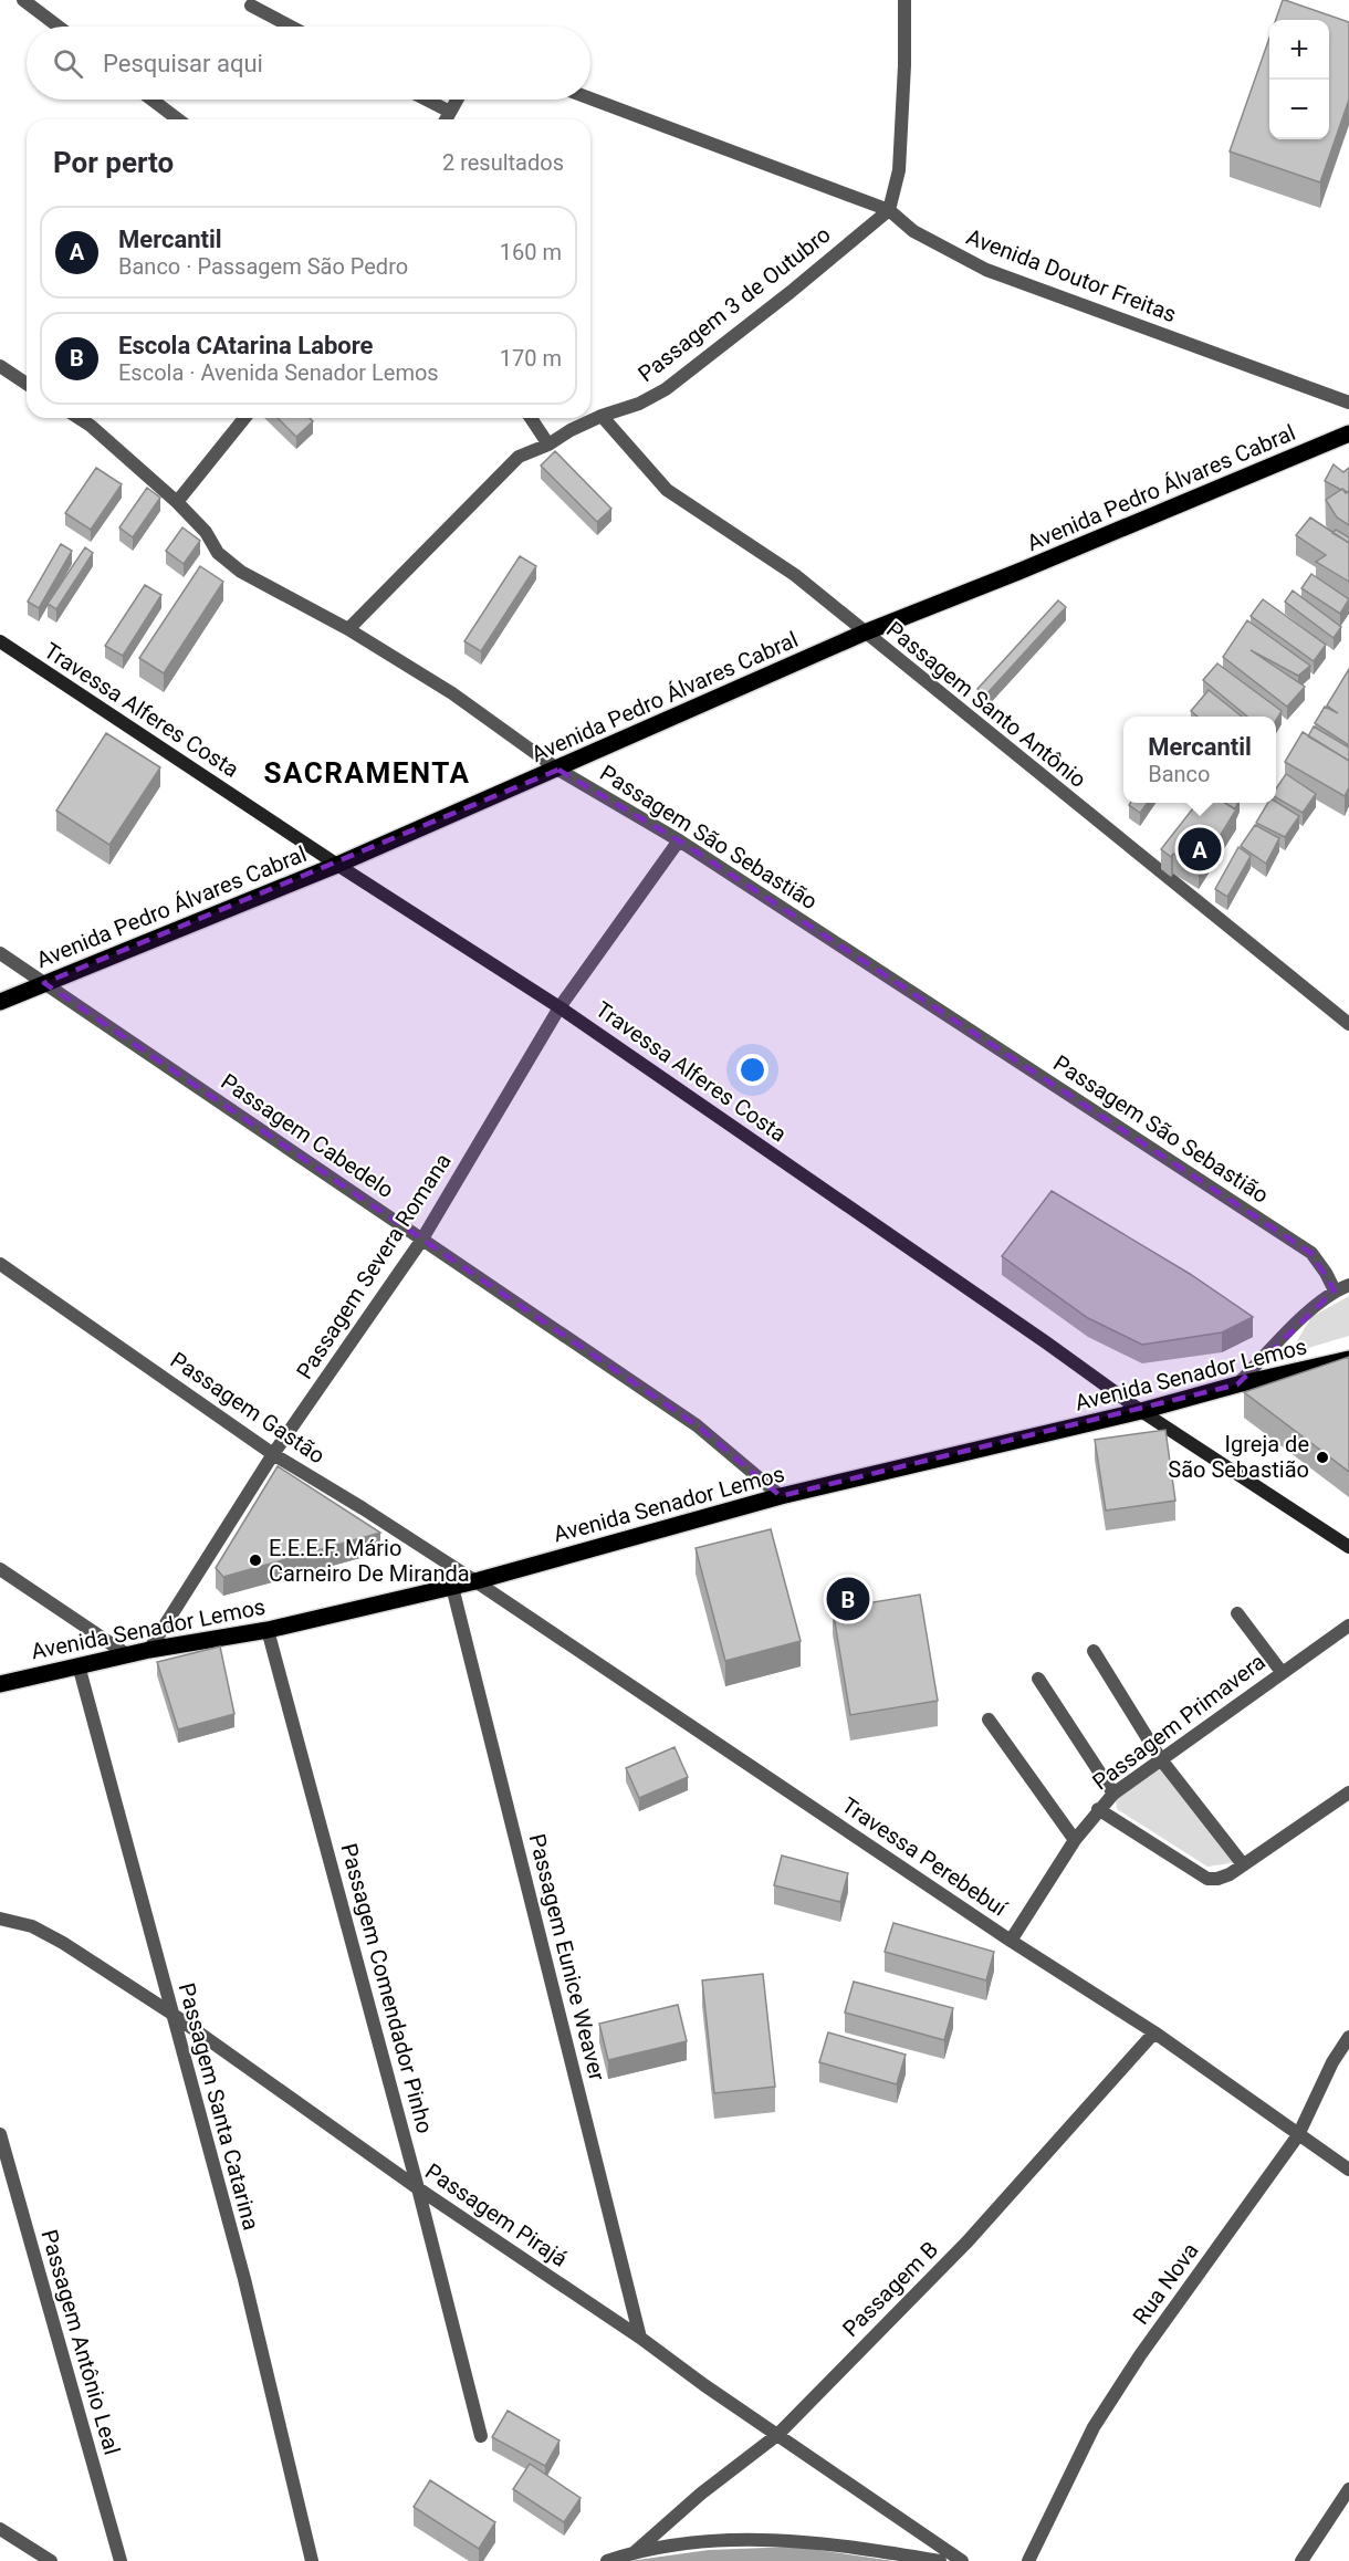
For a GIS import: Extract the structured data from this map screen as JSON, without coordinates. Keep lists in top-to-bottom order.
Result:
{
  "streets": {
    "main road": ["Avenida Pedro Álvares Cabral", "Avenida Senador Lemos"],
    "street": [
      "Avenida Doutor Freitas",
      "Passagem 3 de Outubro",
      "Passagem Santo Antônio",
      "Travessa Alferes Costa",
      "Passagem São Sebastião",
      "Passagem Cabedelo",
      "Passagem Severa Romana",
      "Passagem Gastão",
      "Passagem Primavera",
      "Travessa Perebebuí",
      "Passagem Eunice Weaver",
      "Passagem Comendador Pinho",
      "Passagem Santa Catarina",
      "Passagem Pirajá",
      "Rua Nova",
      "Passagem B",
      "Passagem Antônio Leal"
    ]
  },
  "crossings": [
    ["Avenida Doutor Freitas", "Passagem 3 de Outubro"],
    ["Passagem 3 de Outubro", "Passagem Santo Antônio"],
    ["Passagem 3 de Outubro", "Passagem São Sebastião"],
    ["Avenida Pedro Álvares Cabral", "Passagem Santo Antônio"],
    ["Avenida Pedro Álvares Cabral", "Travessa Alferes Costa"],
    ["Avenida Pedro Álvares Cabral", "Passagem São Sebastião"],
    ["Avenida Pedro Álvares Cabral", "Passagem Cabedelo"],
    ["Travessa Alferes Costa", "Passagem Severa Romana"],
    ["Travessa Alferes Costa", "Avenida Senador Lemos"],
    ["Passagem São Sebastião", "Passagem Severa Romana"],
    ["Passagem Cabedelo", "Passagem Severa Romana"],
    ["Passagem Cabedelo", "Avenida Senador Lemos"],
    ["Passagem Severa Romana", "Avenida Senador Lemos"],
    ["Passagem Severa Romana", "Passagem Gastão"],
    ["Avenida Senador Lemos", "Passagem Gastão"],
    ["Avenida Senador Lemos", "Travessa Perebebuí"],
    ["Avenida Senador Lemos", "Passagem Eunice Weaver"],
    ["Avenida Senador Lemos", "Passagem Comendador Pinho"],
    ["Avenida Senador Lemos", "Passagem Santa Catarina"],
    ["Passagem Gastão", "Travessa Perebebuí"],
    ["Passagem Primavera", "Travessa Perebebuí"],
    ["Travessa Perebebuí", "Rua Nova"],
    ["Travessa Perebebuí", "Passagem B"],
    ["Passagem Eunice Weaver", "Passagem Pirajá"],
    ["Passagem Comendador Pinho", "Passagem Pirajá"],
    ["Passagem Santa Catarina", "Passagem Pirajá"],
    ["Passagem Pirajá", "Passagem B"]
  ],
  "districts": ["SACRAMENTA"],
  "places": ["Igreja de São Sebastião", "E.E.E.F. Mário Carneiro De Miranda"],
  "page": {
    "map_buttons": ["+", "−"],
    "search": "Pesquisar aqui",
    "heading": ["Por perto", "2 resultados"],
    "list": [
      {
        "mark": "A",
        "name": "Mercantil",
        "note": "Banco · Passagem São Pedro",
        "value": "160 m"
      },
      {
        "mark": "B",
        "name": "Escola CAtarina Labore",
        "note": "Escola · Avenida Senador Lemos",
        "value": "170 m"
      }
    ],
    "popup": ["Mercantil", "Banco"],
    "pins": ["A", "B"]
  }
}
